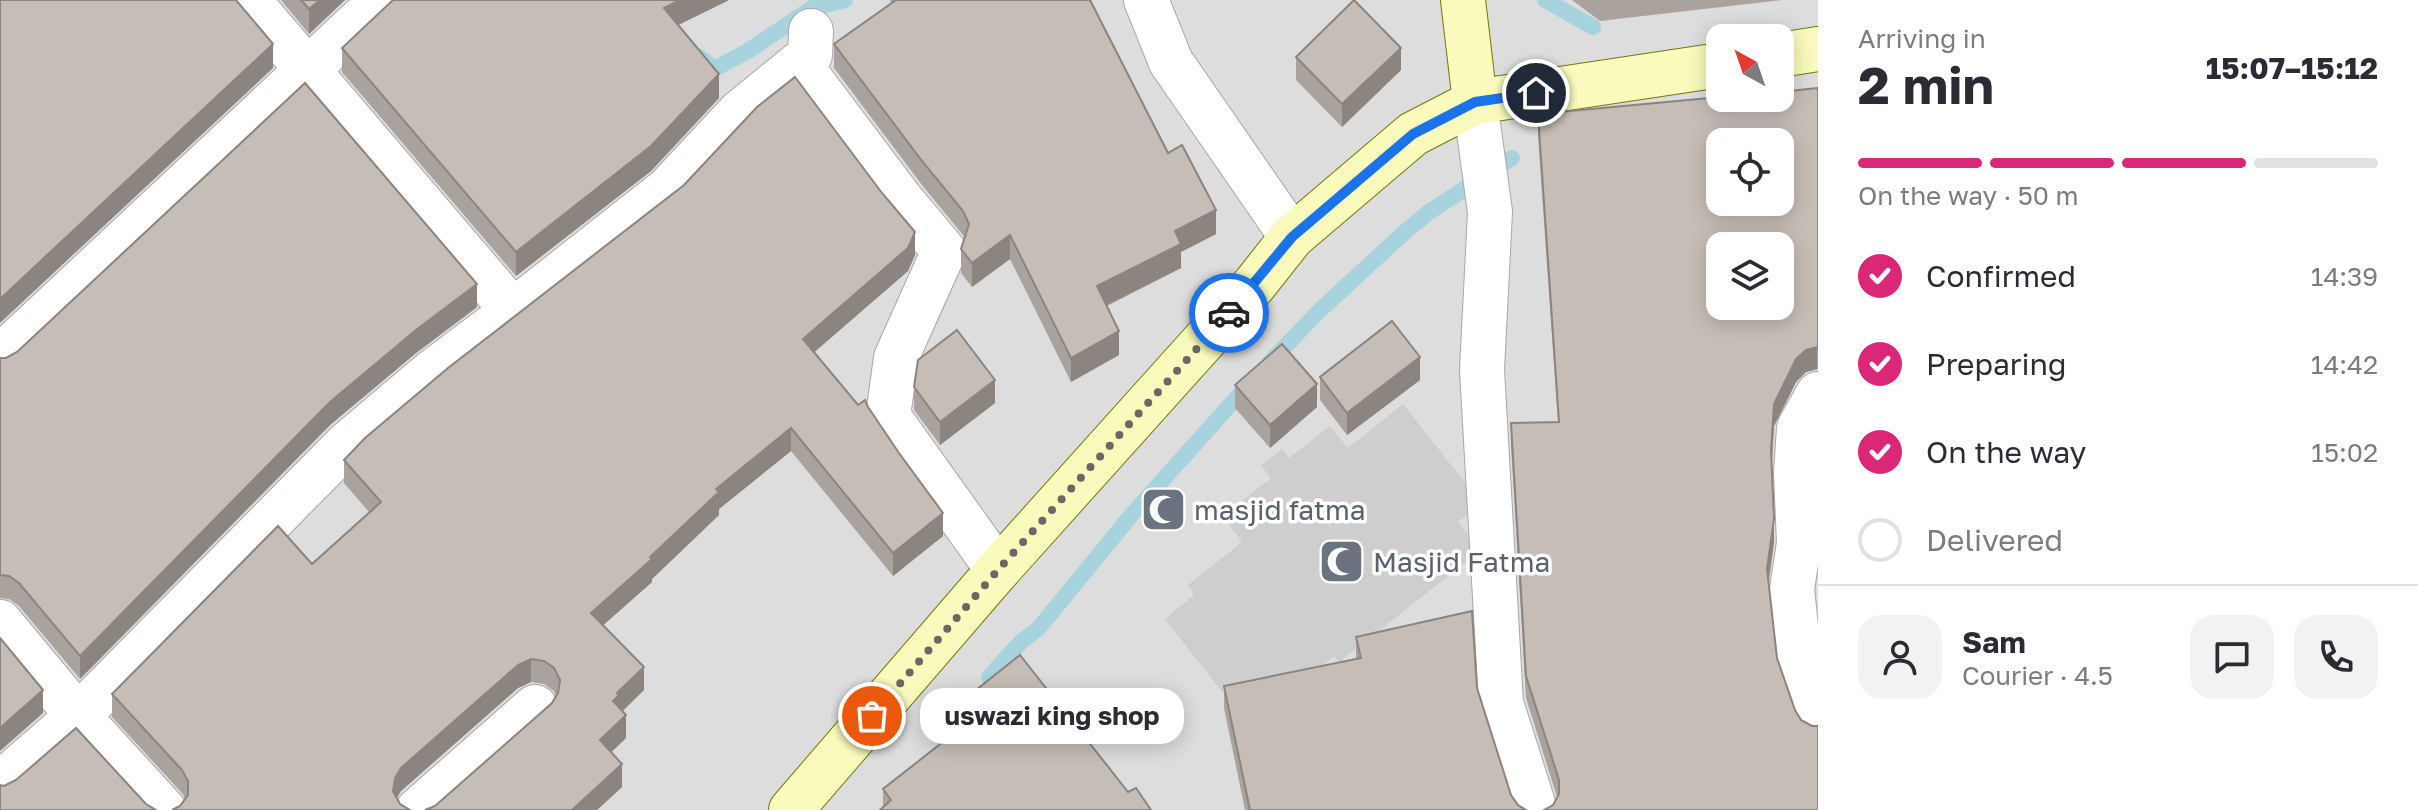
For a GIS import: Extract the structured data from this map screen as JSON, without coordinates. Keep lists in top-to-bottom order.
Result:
{
  "places": {
    "mosque": ["masjid fatma", "Masjid Fatma"],
    "other": ["uswazi king shop"]
  },
  "north": "top left",
  "page": {
    "heading": ["2 min", "Arriving in", "15:07–15:12"],
    "panel": ["Sam", "Courier · 4.5"],
    "bar": "On the way · 50 m",
    "list": [
      ["Confirmed", "14:39"],
      ["Preparing", "14:42"],
      ["On the way", "15:02"],
      "Delivered"
    ],
    "bubble": "uswazi king shop"
  }
}
